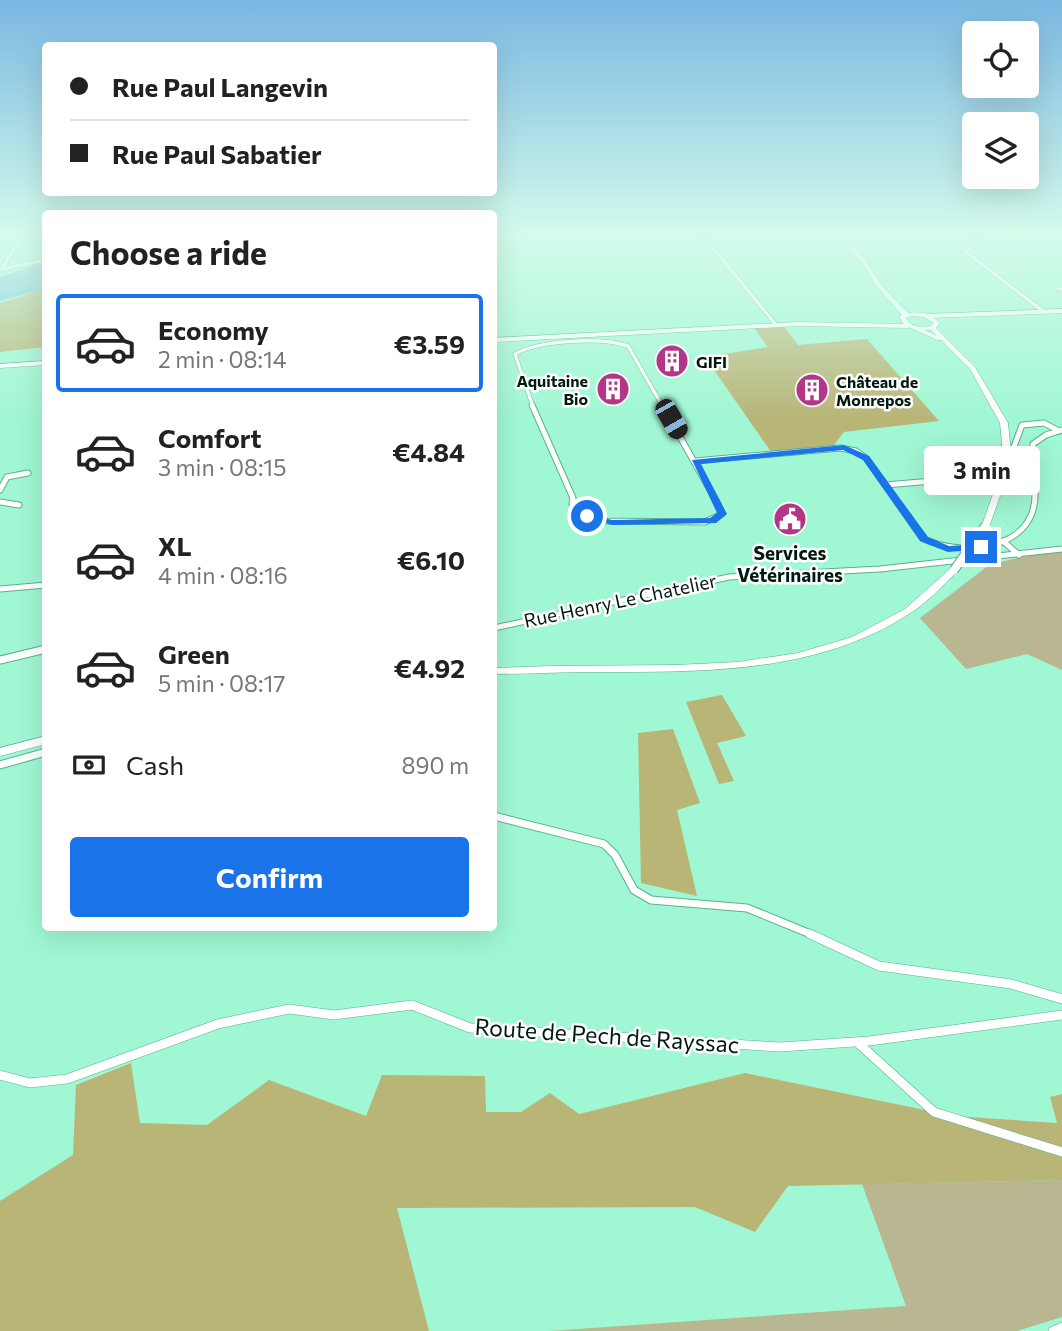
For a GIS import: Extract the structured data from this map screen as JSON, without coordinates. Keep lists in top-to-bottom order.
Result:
{
  "streets": {
    "street": ["Rue Henry Le Chatelier", "Route de Pech de Rayssac"]
  },
  "places": {
    "building": ["GIFI", "Aquitaine Bio", "Château de Monrepos"],
    "public building": ["Services Vétérinaires"]
  },
  "page": {
    "banner": ["Rue Paul Langevin", "Rue Paul Sabatier"],
    "heading": "Choose a ride",
    "list": [
      {
        "name": "Economy",
        "note": "2 min · 08:14",
        "value": "€3.59"
      },
      {
        "name": "Comfort",
        "note": "3 min · 08:15",
        "value": "€4.84"
      },
      {
        "name": "XL",
        "note": "4 min · 08:16",
        "value": "€6.10"
      },
      {
        "name": "Green",
        "note": "5 min · 08:17",
        "value": "€4.92"
      }
    ],
    "bubble": "3 min",
    "pay": ["Cash", "890 m"],
    "buttons": "Confirm"
  }
}
